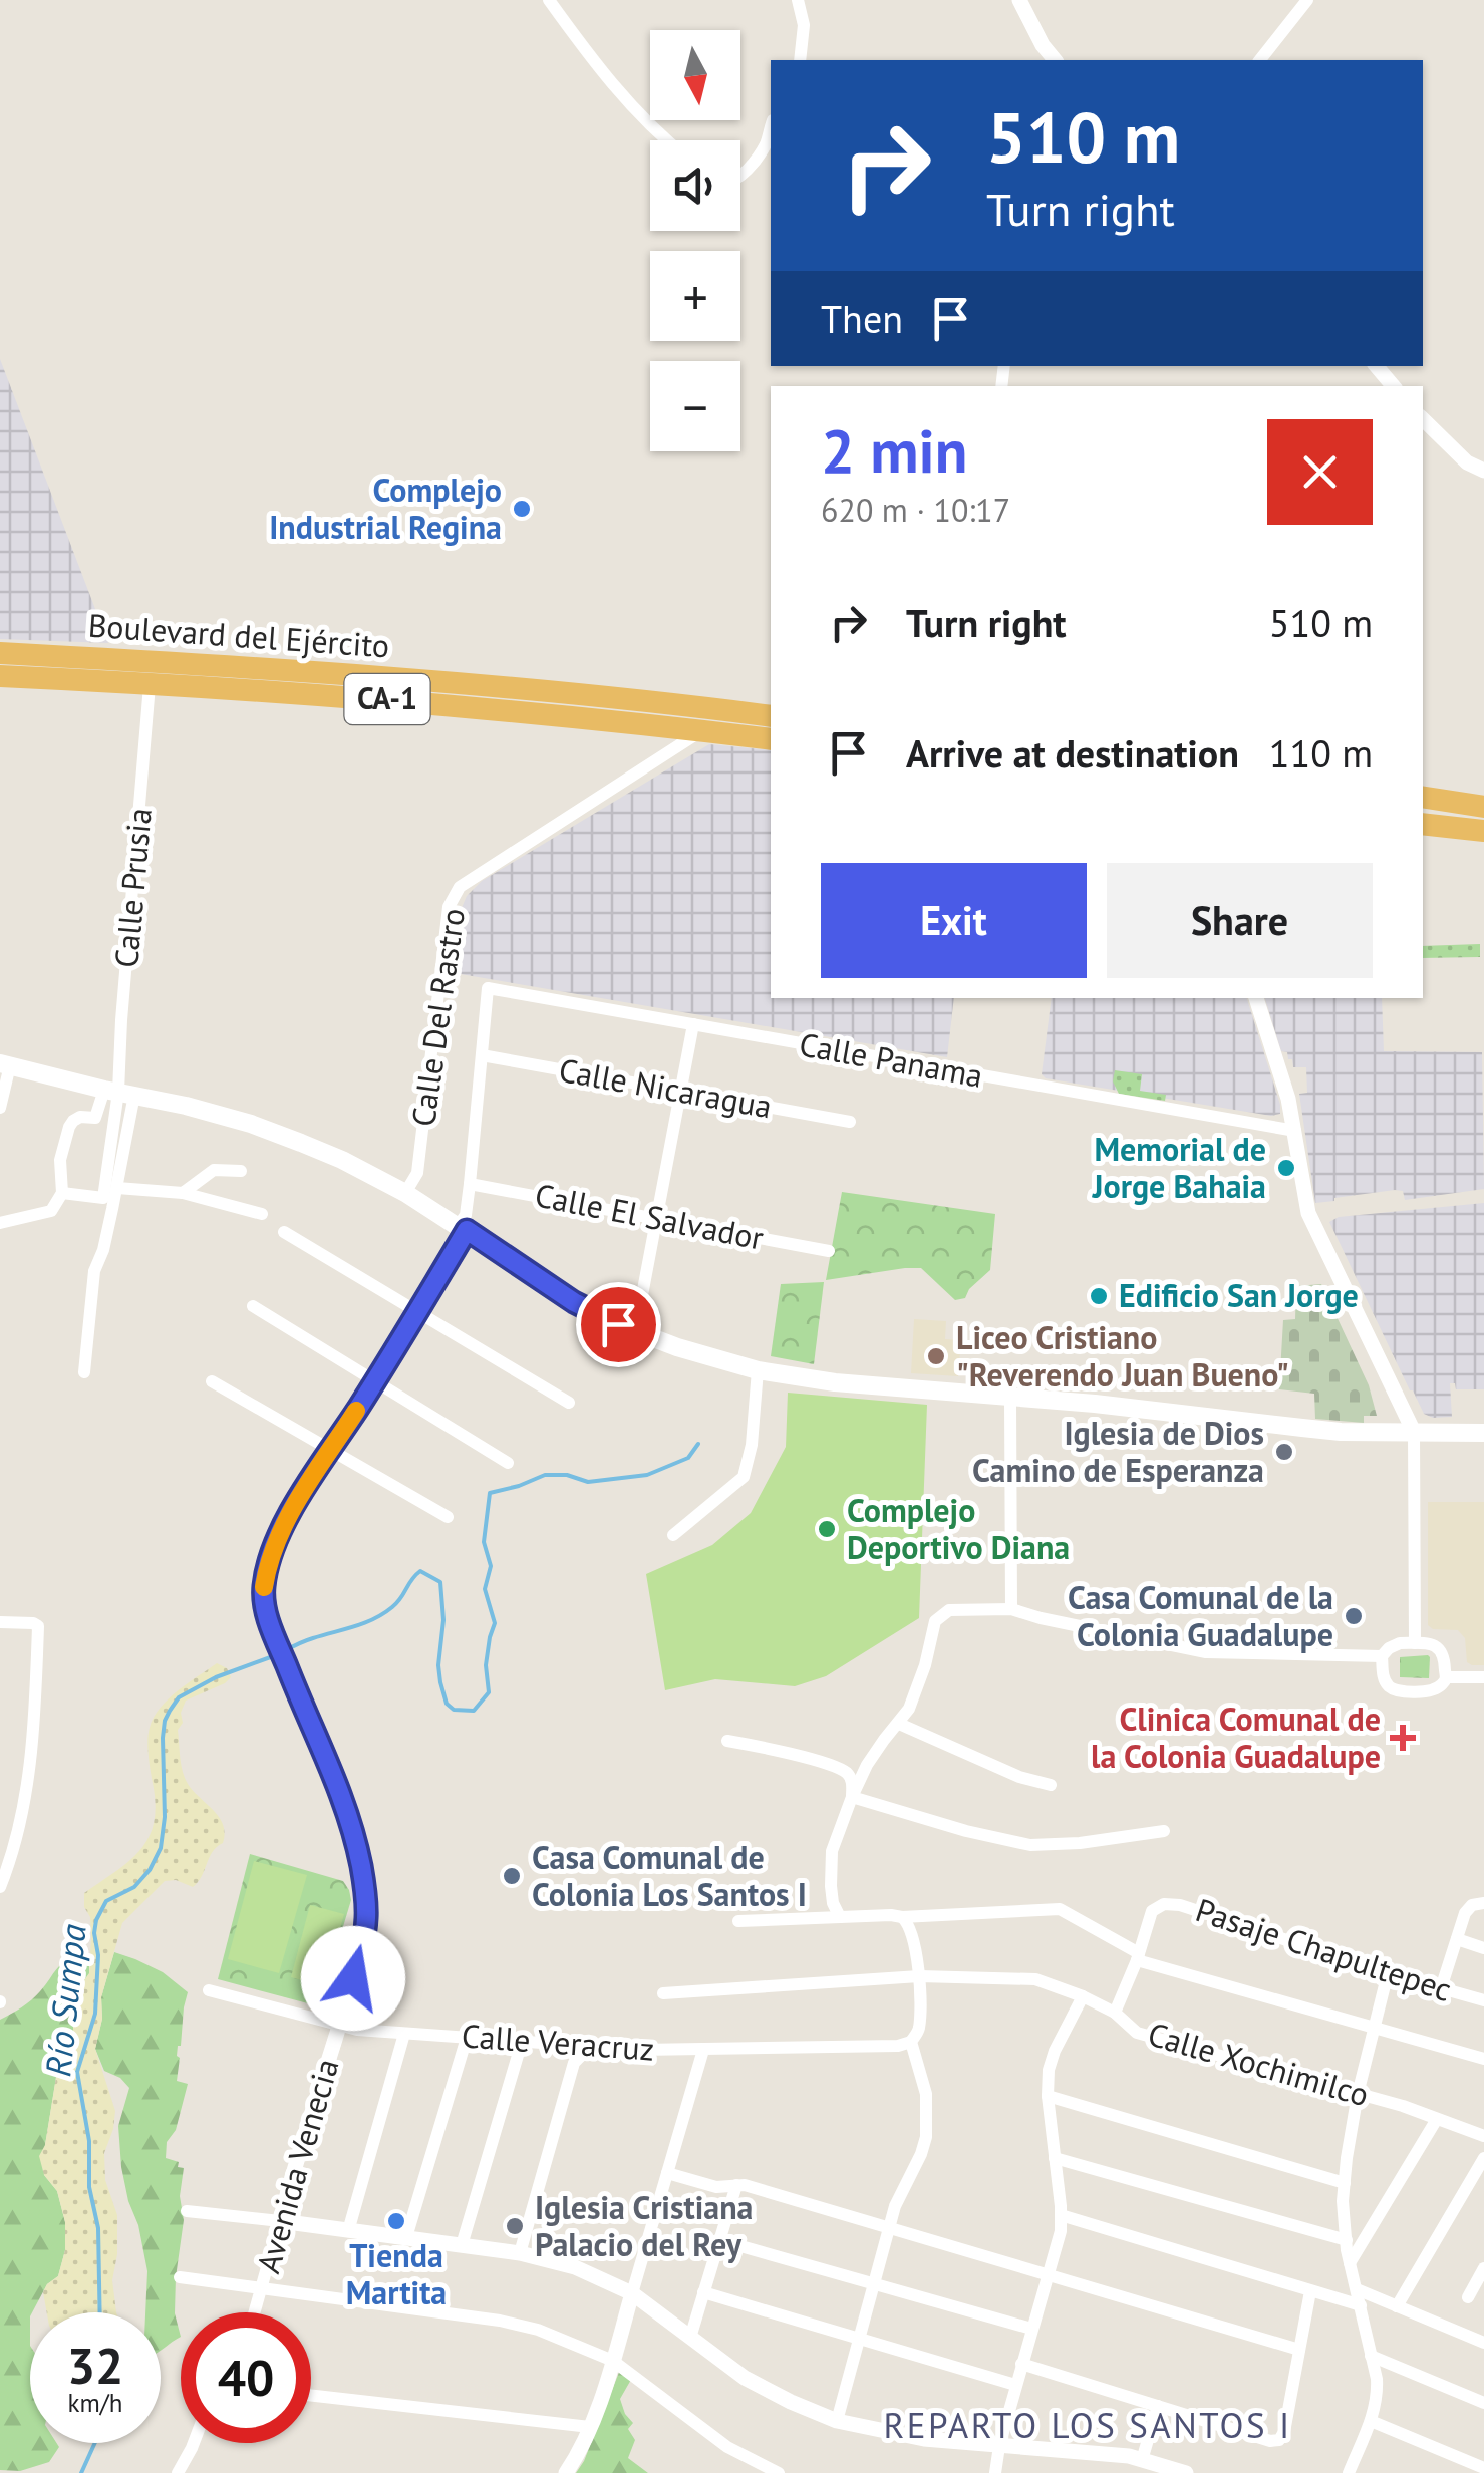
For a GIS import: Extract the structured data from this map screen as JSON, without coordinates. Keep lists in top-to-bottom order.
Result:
{
  "streets": {
    "highway": ["Boulevard del Ejército", "CA-1"],
    "street": [
      "Calle Prusia",
      "Calle Del Rastro",
      "Calle Panama",
      "Calle Nicaragua",
      "Calle El Salvador",
      "Pasaje Chapultepec",
      "Calle Veracruz",
      "Calle Xochimilco",
      "Avenida Venecia"
    ]
  },
  "crossings": [
    ["Boulevard del Ejército", "Calle Prusia"],
    ["Boulevard del Ejército", "Calle Del Rastro"],
    ["Calle Panama", "Calle Nicaragua"],
    ["Pasaje Chapultepec", "Calle Xochimilco"],
    ["Calle Veracruz", "Avenida Venecia"]
  ],
  "districts": ["REPARTO LOS SANTOS I"],
  "water": ["Río Sumpa"],
  "places": {
    "other": [
      "Complejo Industrial Regina",
      "Memorial de Jorge Bahaia",
      "Edificio San Jorge",
      "Liceo Cristiano \"Reverendo Juan Bueno\"",
      "Iglesia de Dios Camino de Esperanza",
      "Complejo Deportivo Diana",
      "Casa Comunal de la Colonia Guadalupe",
      "Casa Comunal de Colonia Los Santos I",
      "Tienda Martita",
      "Iglesia Cristiana Palacio del Rey"
    ],
    "health": ["Clinica Comunal de la Colonia Guadalupe"]
  },
  "north": "bottom",
  "page": {
    "map_buttons": ["+", "−"],
    "turn": ["510 m", "Turn right"],
    "then": "Then",
    "heading": ["2 min", "620 m · 10:17"],
    "list": [
      {
        "name": "Turn right",
        "value": "510 m"
      },
      {
        "name": "Arrive at destination",
        "value": "110 m"
      }
    ],
    "buttons": ["Exit", "Share"],
    "speed": "32 km/h",
    "limit": "40"
  }
}
